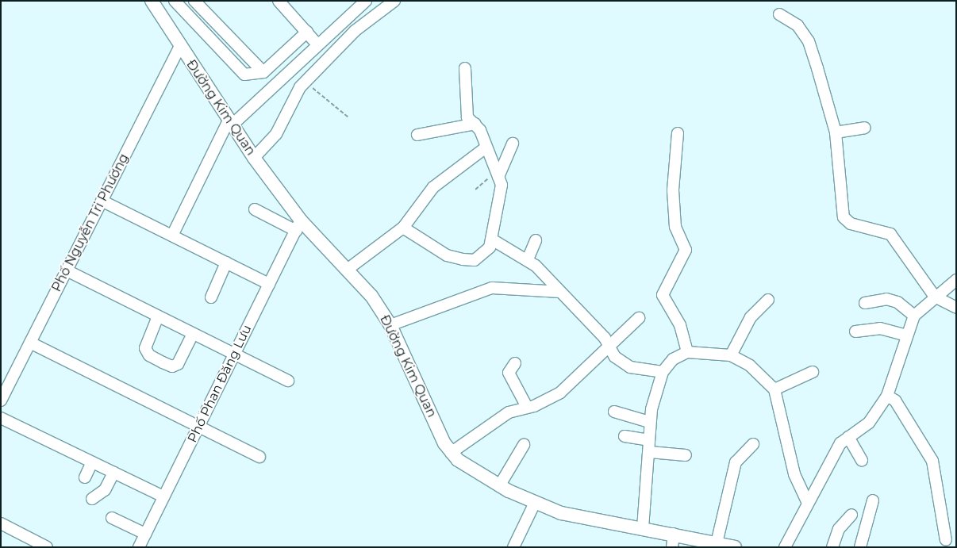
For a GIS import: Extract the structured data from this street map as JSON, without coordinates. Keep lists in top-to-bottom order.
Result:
{
  "streets": {
    "main road": ["Đường Kim Quan"],
    "street": ["Phố Nguyễn Tri Phương", "Phố Phan Đăng Lưu"]
  },
  "crossings": [
    ["Đường Kim Quan", "Phố Nguyễn Tri Phương"],
    ["Đường Kim Quan", "Phố Phan Đăng Lưu"]
  ]
}
